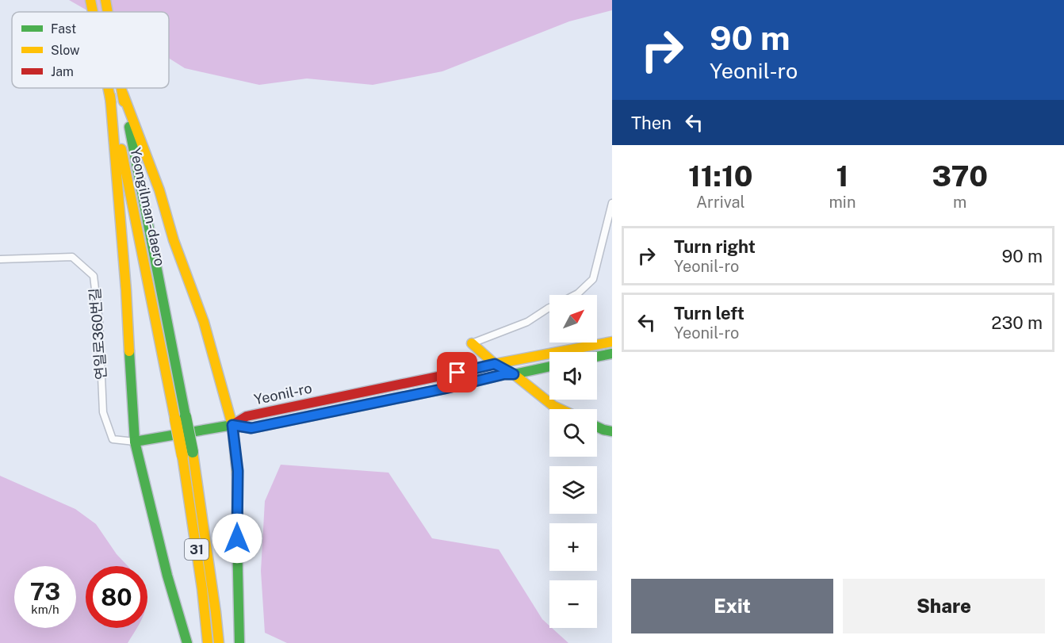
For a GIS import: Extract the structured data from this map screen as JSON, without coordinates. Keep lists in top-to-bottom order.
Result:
{
  "streets": {
    "main road": ["Yeongilman-daero", "Yeonil-ro", "31"],
    "street": ["연일로360번길"]
  },
  "legend": ["Fast", "Slow", "Jam"],
  "north": "top right",
  "page": {
    "turn": ["90 m", "Yeonil-ro"],
    "then": "Then",
    "eta": [
      "11:10",
      "Arrival",
      "1",
      "min",
      "370",
      "m"
    ],
    "list": [
      {
        "name": "Turn right",
        "note": "Yeonil-ro",
        "value": "90 m"
      },
      {
        "name": "Turn left",
        "note": "Yeonil-ro",
        "value": "230 m"
      }
    ],
    "map_buttons": ["+", "−"],
    "speed": "73 km/h",
    "limit": "80",
    "buttons": ["Exit", "Share"]
  }
}
